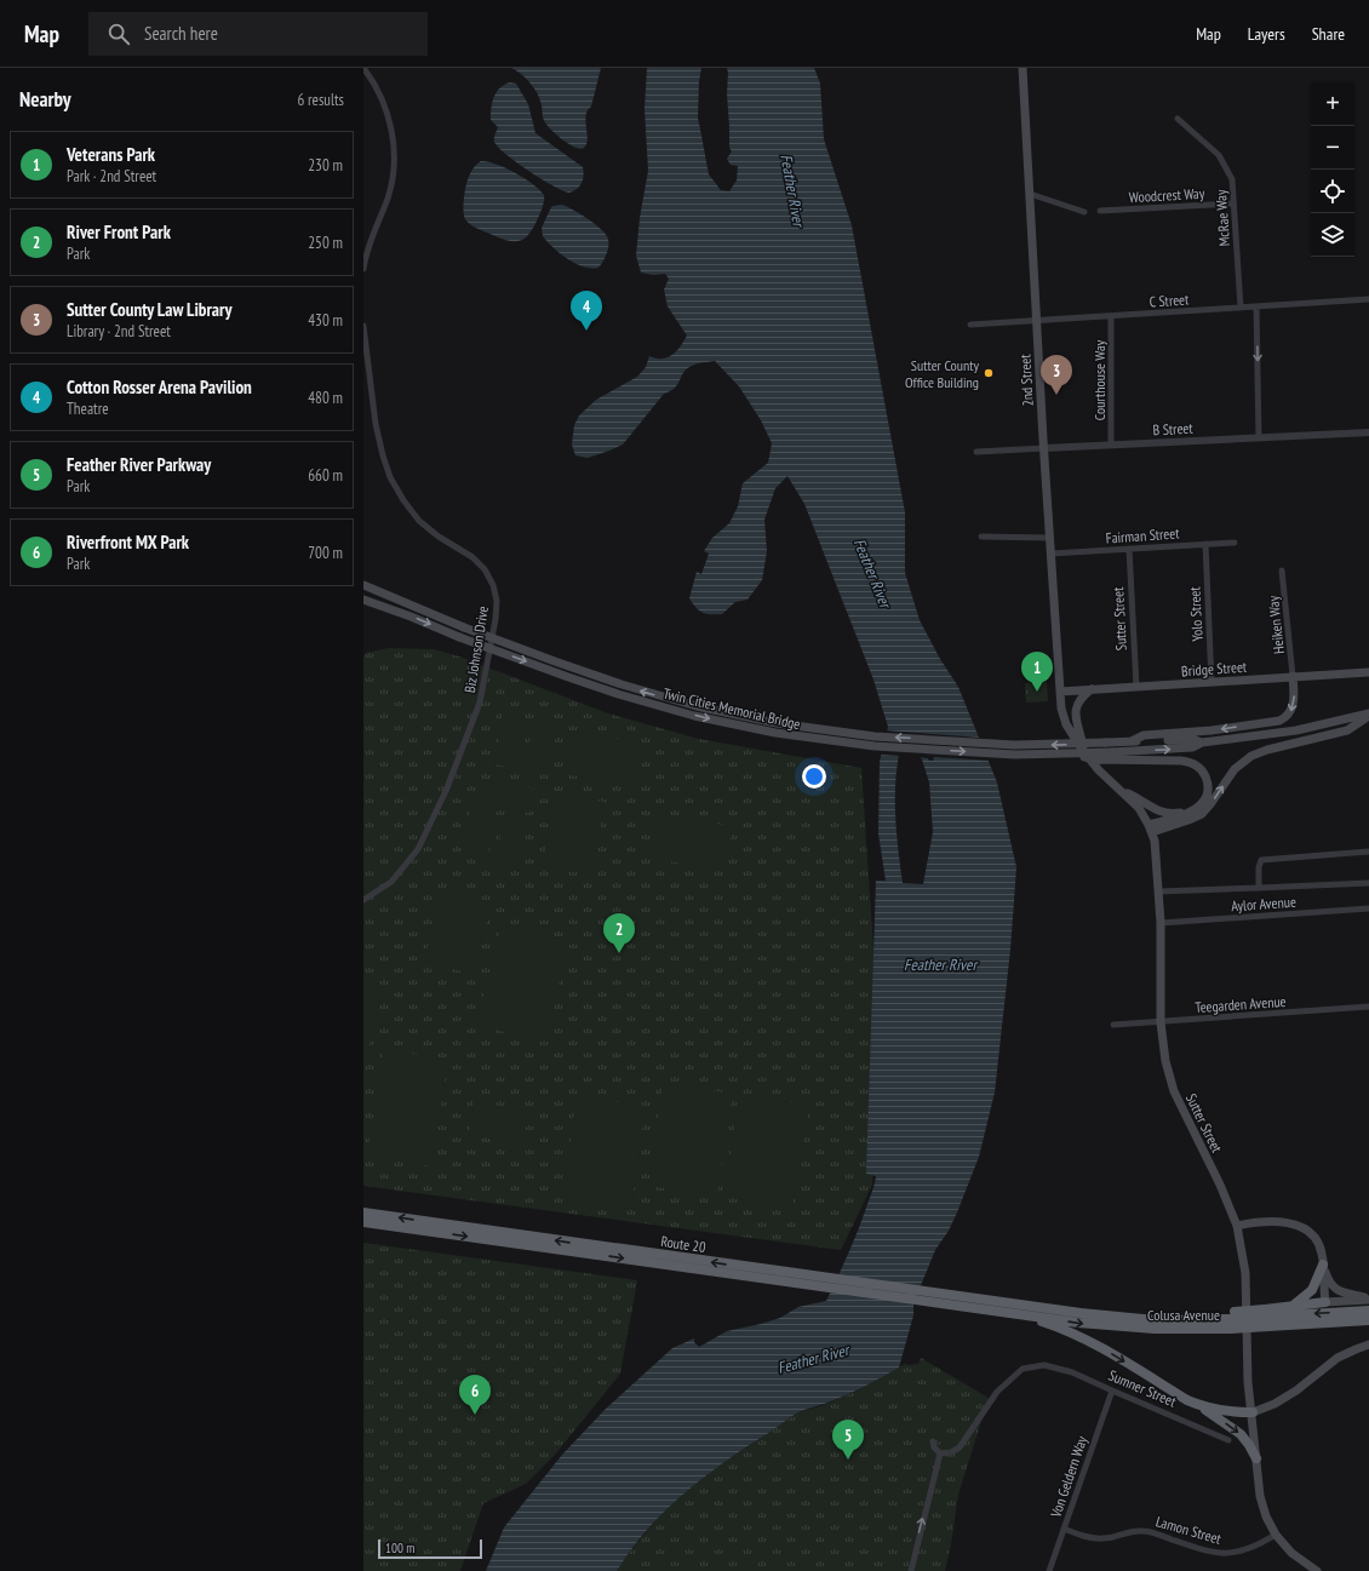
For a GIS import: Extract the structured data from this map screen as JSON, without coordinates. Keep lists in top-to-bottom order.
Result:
{
  "streets": {
    "highway": ["Route 20", "Colusa Avenue"],
    "main road": [
      "2nd Street",
      "Sutter Street",
      "Bridge Street",
      "Twin Cities Memorial Bridge"
    ],
    "street": [
      "Woodcrest Way",
      "McRae Way",
      "C Street",
      "Courthouse Way",
      "B Street",
      "Fairman Street",
      "Yolo Street",
      "Heiken Way",
      "Biz Johnson Drive",
      "Aylor Avenue",
      "Teegarden Avenue",
      "Sumner Street",
      "Von Geldern Way",
      "Lamon Street"
    ]
  },
  "crossings": [
    ["Woodcrest Way", "McRae Way"],
    ["McRae Way", "C Street"],
    ["C Street", "2nd Street"],
    ["C Street", "Courthouse Way"],
    ["2nd Street", "B Street"],
    ["2nd Street", "Fairman Street"],
    ["2nd Street", "Sutter Street"],
    ["2nd Street", "Bridge Street"],
    ["Courthouse Way", "B Street"],
    ["Fairman Street", "Yolo Street"],
    ["Fairman Street", "Sutter Street"],
    ["Yolo Street", "Bridge Street"],
    ["Sutter Street", "Bridge Street"],
    ["Sutter Street", "Aylor Avenue"],
    ["Sutter Street", "Teegarden Avenue"],
    ["Sutter Street", "Lamon Street"],
    ["Heiken Way", "Bridge Street"],
    ["Route 20", "Colusa Avenue"],
    ["Sumner Street", "Von Geldern Way"],
    ["Von Geldern Way", "Lamon Street"]
  ],
  "water": ["Feather River"],
  "places": ["Sutter County Office Building"],
  "scale_bar": "100 m",
  "page": {
    "header": "Map",
    "search": "Search here",
    "nav": ["Map", "Layers", "Share"],
    "heading": ["Nearby", "6 results"],
    "map_buttons": ["+", "−"],
    "list": [
      {
        "mark": "1",
        "name": "Veterans Park",
        "note": "Park · 2nd Street",
        "value": "230 m"
      },
      {
        "mark": "2",
        "name": "River Front Park",
        "note": "Park",
        "value": "250 m"
      },
      {
        "mark": "3",
        "name": "Sutter County Law Library",
        "note": "Library · 2nd Street",
        "value": "430 m"
      },
      {
        "mark": "4",
        "name": "Cotton Rosser Arena Pavilion",
        "note": "Theatre",
        "value": "480 m"
      },
      {
        "mark": "5",
        "name": "Feather River Parkway",
        "note": "Park",
        "value": "660 m"
      },
      {
        "mark": "6",
        "name": "Riverfront MX Park",
        "note": "Park",
        "value": "700 m"
      }
    ],
    "pins": [
      "4",
      "3",
      "1",
      "2",
      "6",
      "5"
    ],
    "scale": "100 m"
  }
}
